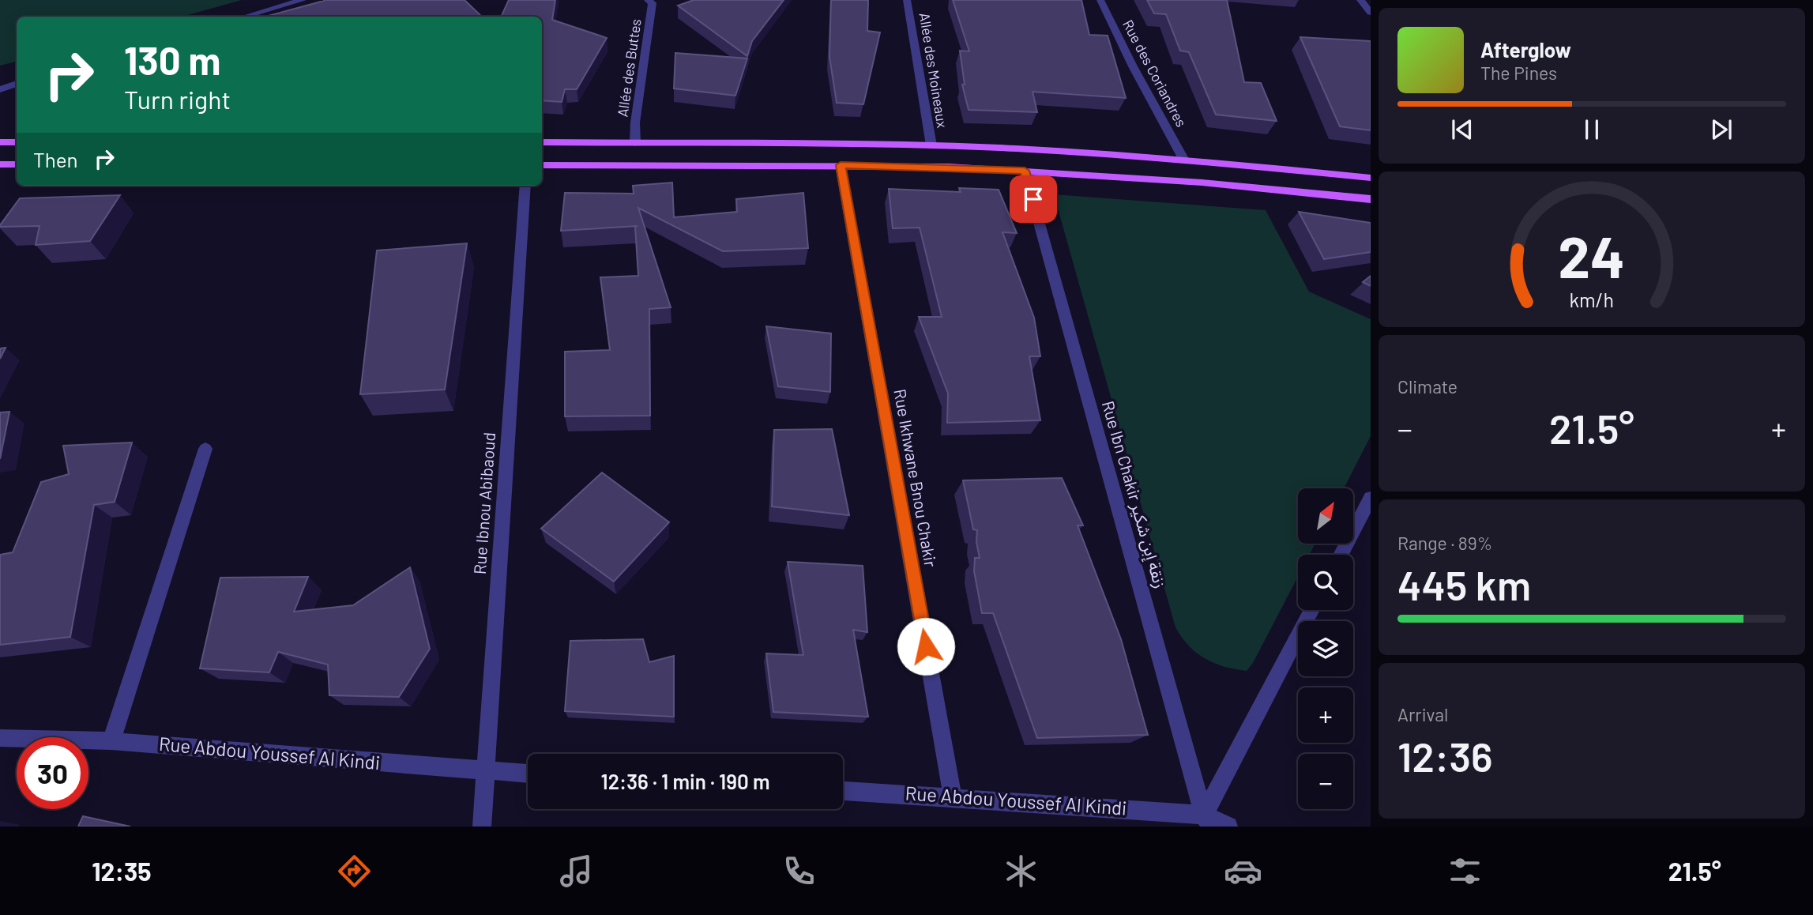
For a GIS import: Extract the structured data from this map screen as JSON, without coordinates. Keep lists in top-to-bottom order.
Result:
{
  "streets": {
    "street": [
      "Allée des Buttes",
      "Allée des Moineaux",
      "Rue des Coriandres",
      "Rue Ikhwane Bnou Chakir",
      "Rue Ibn Chakir زنقة إبن شكير",
      "Rue Ibnou Abibaoud",
      "Rue Abdou Youssef Al Kindi"
    ]
  },
  "crossings": [
    ["Rue Ikhwane Bnou Chakir", "Rue Abdou Youssef Al Kindi"],
    ["Rue Ibn Chakir زنقة إبن شكير", "Rue Abdou Youssef Al Kindi"],
    ["Rue Ibnou Abibaoud", "Rue Abdou Youssef Al Kindi"]
  ],
  "north": "top right",
  "page": {
    "turn": ["130 m", "Turn right"],
    "song": ["Afterglow", "The Pines"],
    "then": "Then",
    "tile": [
      "Climate",
      ["Range · 89%", "445 km"],
      ["Arrival", "12:36"]
    ],
    "heat": ["−", "21.5°", "+"],
    "map_buttons": ["+", "−"],
    "limit": "30",
    "trip": "12:36 · 1 min · 190 m",
    "tabs": ["12:35", "21.5°"],
    "gauge": ["24", "km/h"]
  }
}
